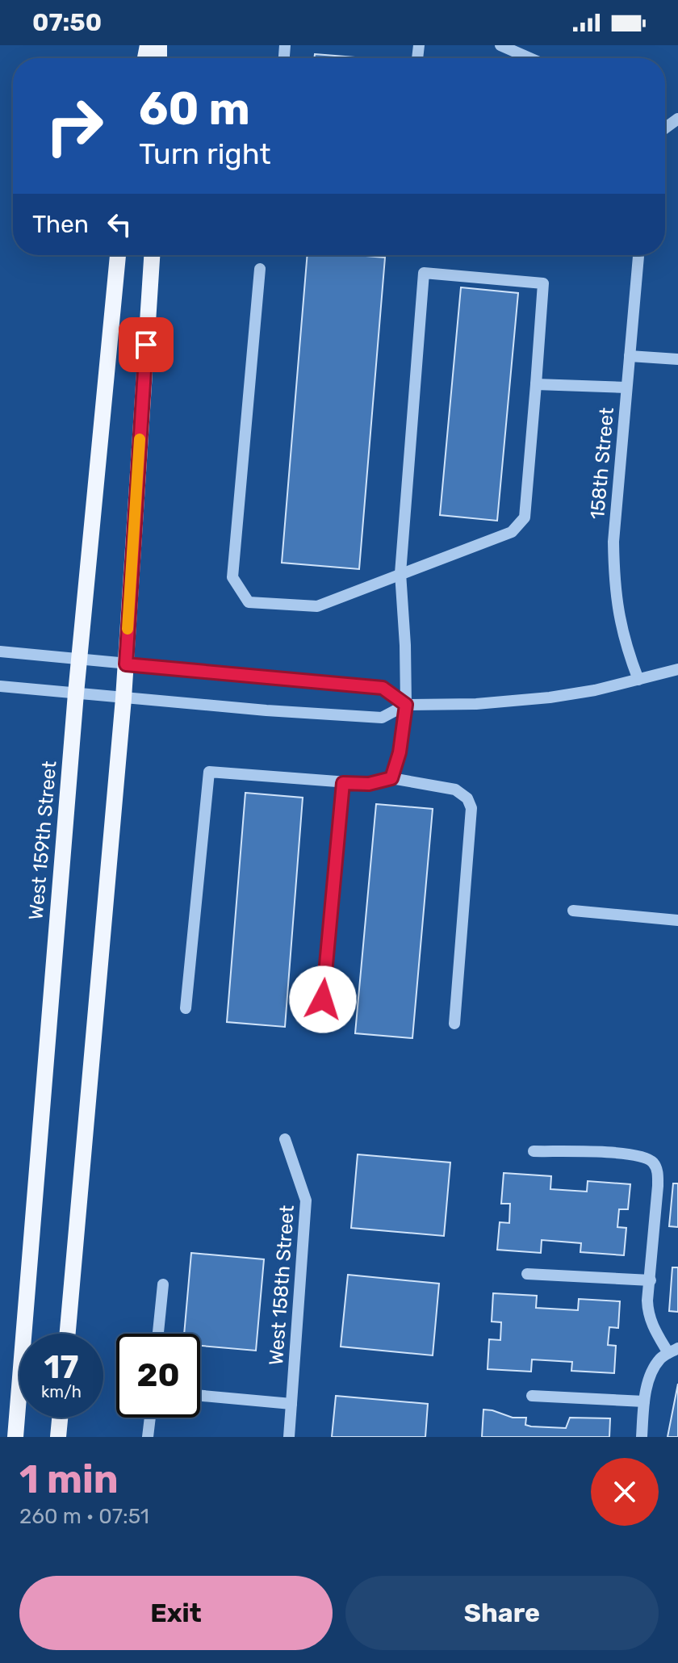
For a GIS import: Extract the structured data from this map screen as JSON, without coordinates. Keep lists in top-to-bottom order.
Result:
{
  "streets": {
    "main road": ["West 159th Street"],
    "street": ["158th Street", "West 158th Street"]
  },
  "page": {
    "status": "07:50",
    "turn": ["60 m", "Turn right"],
    "then": "Then",
    "speed": "17 km/h",
    "limit": "20",
    "heading": ["1 min", "260 m · 07:51"],
    "buttons": ["Exit", "Share"]
  }
}
